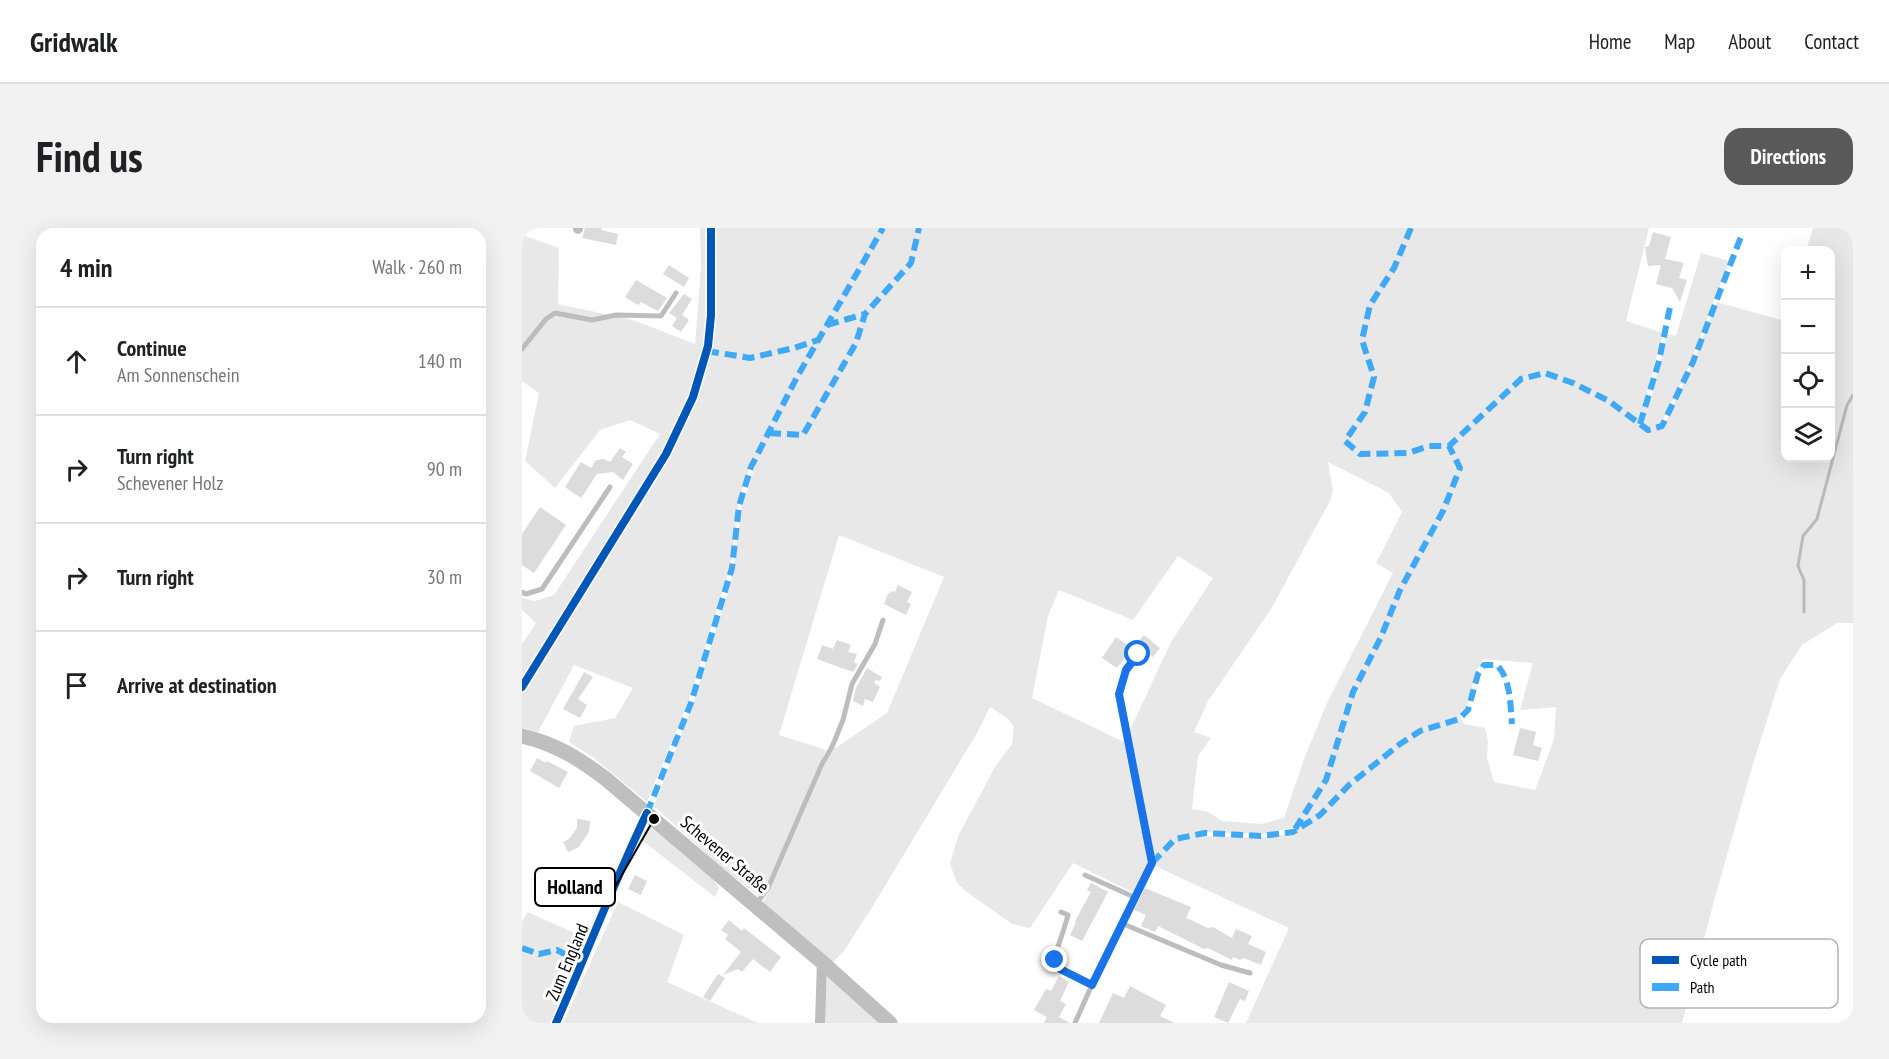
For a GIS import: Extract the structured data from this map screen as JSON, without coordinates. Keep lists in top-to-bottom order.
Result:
{
  "streets": {
    "main road": ["Schevener Straße"],
    "street": ["Zum England"]
  },
  "crossings": [
    ["Schevener Straße", "Zum England"]
  ],
  "places": ["Holland"],
  "legend": ["Cycle path", "Path"],
  "page": {
    "header": "Gridwalk",
    "nav": [
      "Home",
      "Map",
      "About",
      "Contact"
    ],
    "buttons": "Directions",
    "title": "Find us",
    "heading": ["4 min", "Walk · 260 m"],
    "map_buttons": ["+", "−"],
    "list": [
      ["Continue", "Am Sonnenschein", "140 m"],
      ["Turn right", "Schevener Holz", "90 m"],
      ["Turn right", "30 m"],
      "Arrive at destination"
    ]
  }
}
